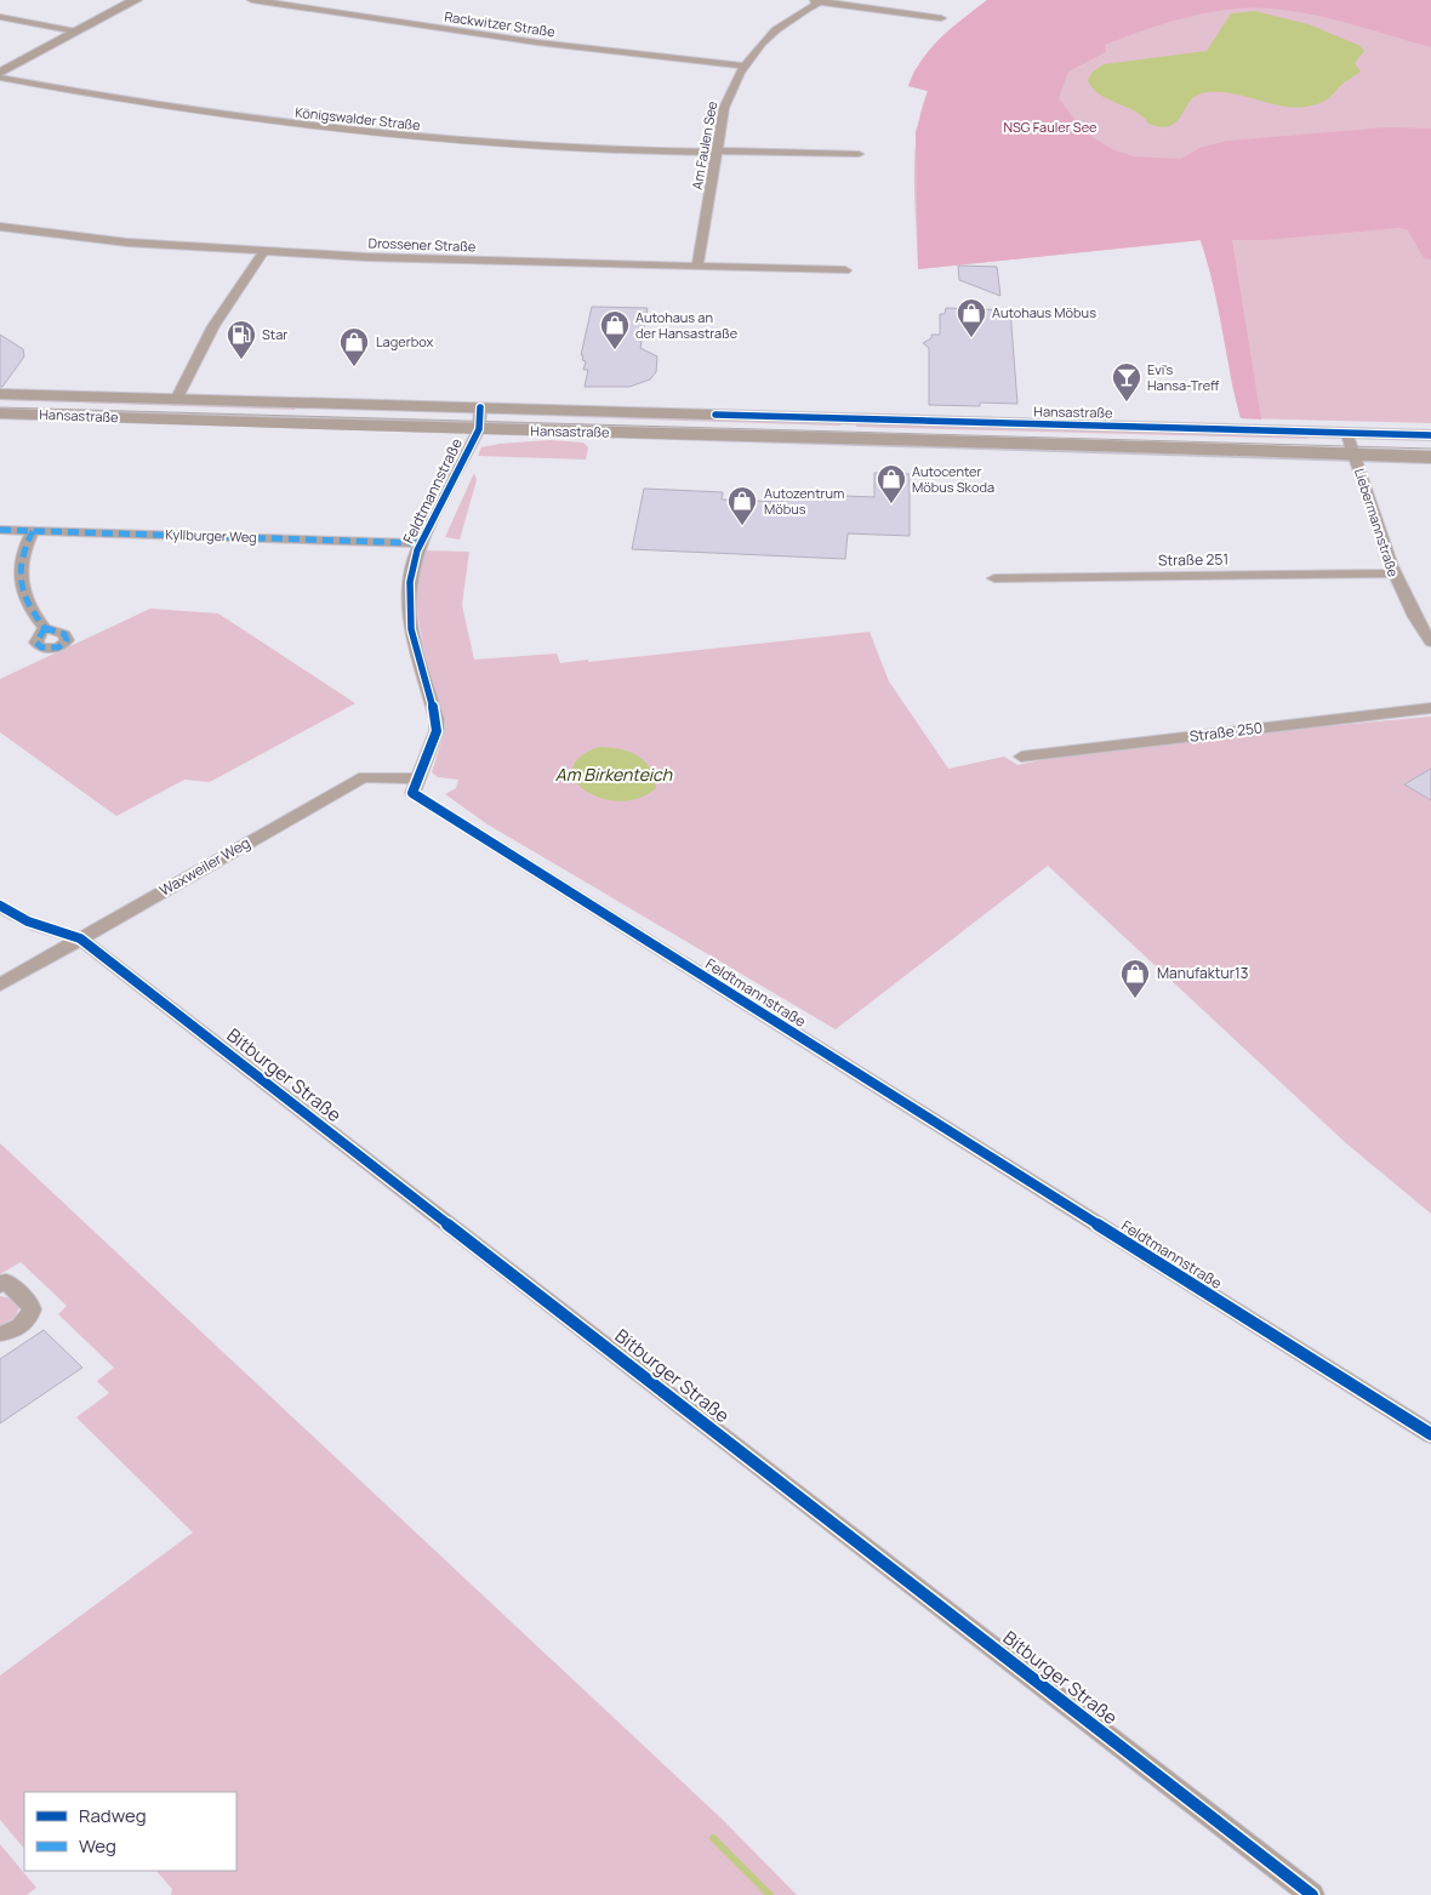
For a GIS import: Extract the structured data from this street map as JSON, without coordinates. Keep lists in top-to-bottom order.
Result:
{
  "streets": {
    "main road": ["Hansastraße"],
    "street": [
      "Rackwitzer Straße",
      "Königswalder Straße",
      "Am Faulen See",
      "Drossener Straße",
      "Feldtmannstraße",
      "Liebermannstraße",
      "Kyllburger Weg",
      "Straße 251",
      "Straße 250",
      "Waxweiler Weg",
      "Bitburger Straße"
    ]
  },
  "crossings": [
    ["Rackwitzer Straße", "Am Faulen See"],
    ["Königswalder Straße", "Am Faulen See"],
    ["Am Faulen See", "Drossener Straße"],
    ["Hansastraße", "Feldtmannstraße"],
    ["Hansastraße", "Liebermannstraße"],
    ["Feldtmannstraße", "Kyllburger Weg"],
    ["Feldtmannstraße", "Waxweiler Weg"],
    ["Liebermannstraße", "Straße 251"],
    ["Waxweiler Weg", "Bitburger Straße"]
  ],
  "water": ["Am Birkenteich"],
  "parks": ["NSG Fauler See"],
  "places": {
    "shop": [
      "Autohaus Möbus",
      "Autohaus an der Hansastraße",
      "Lagerbox",
      "Autocenter Möbus Skoda",
      "Autozentrum Möbus",
      "Manufaktur13"
    ],
    "fuel station": ["Star"],
    "bar": ["Evi's Hansa-Treff"]
  },
  "legend": ["Radweg", "Weg"]
}
